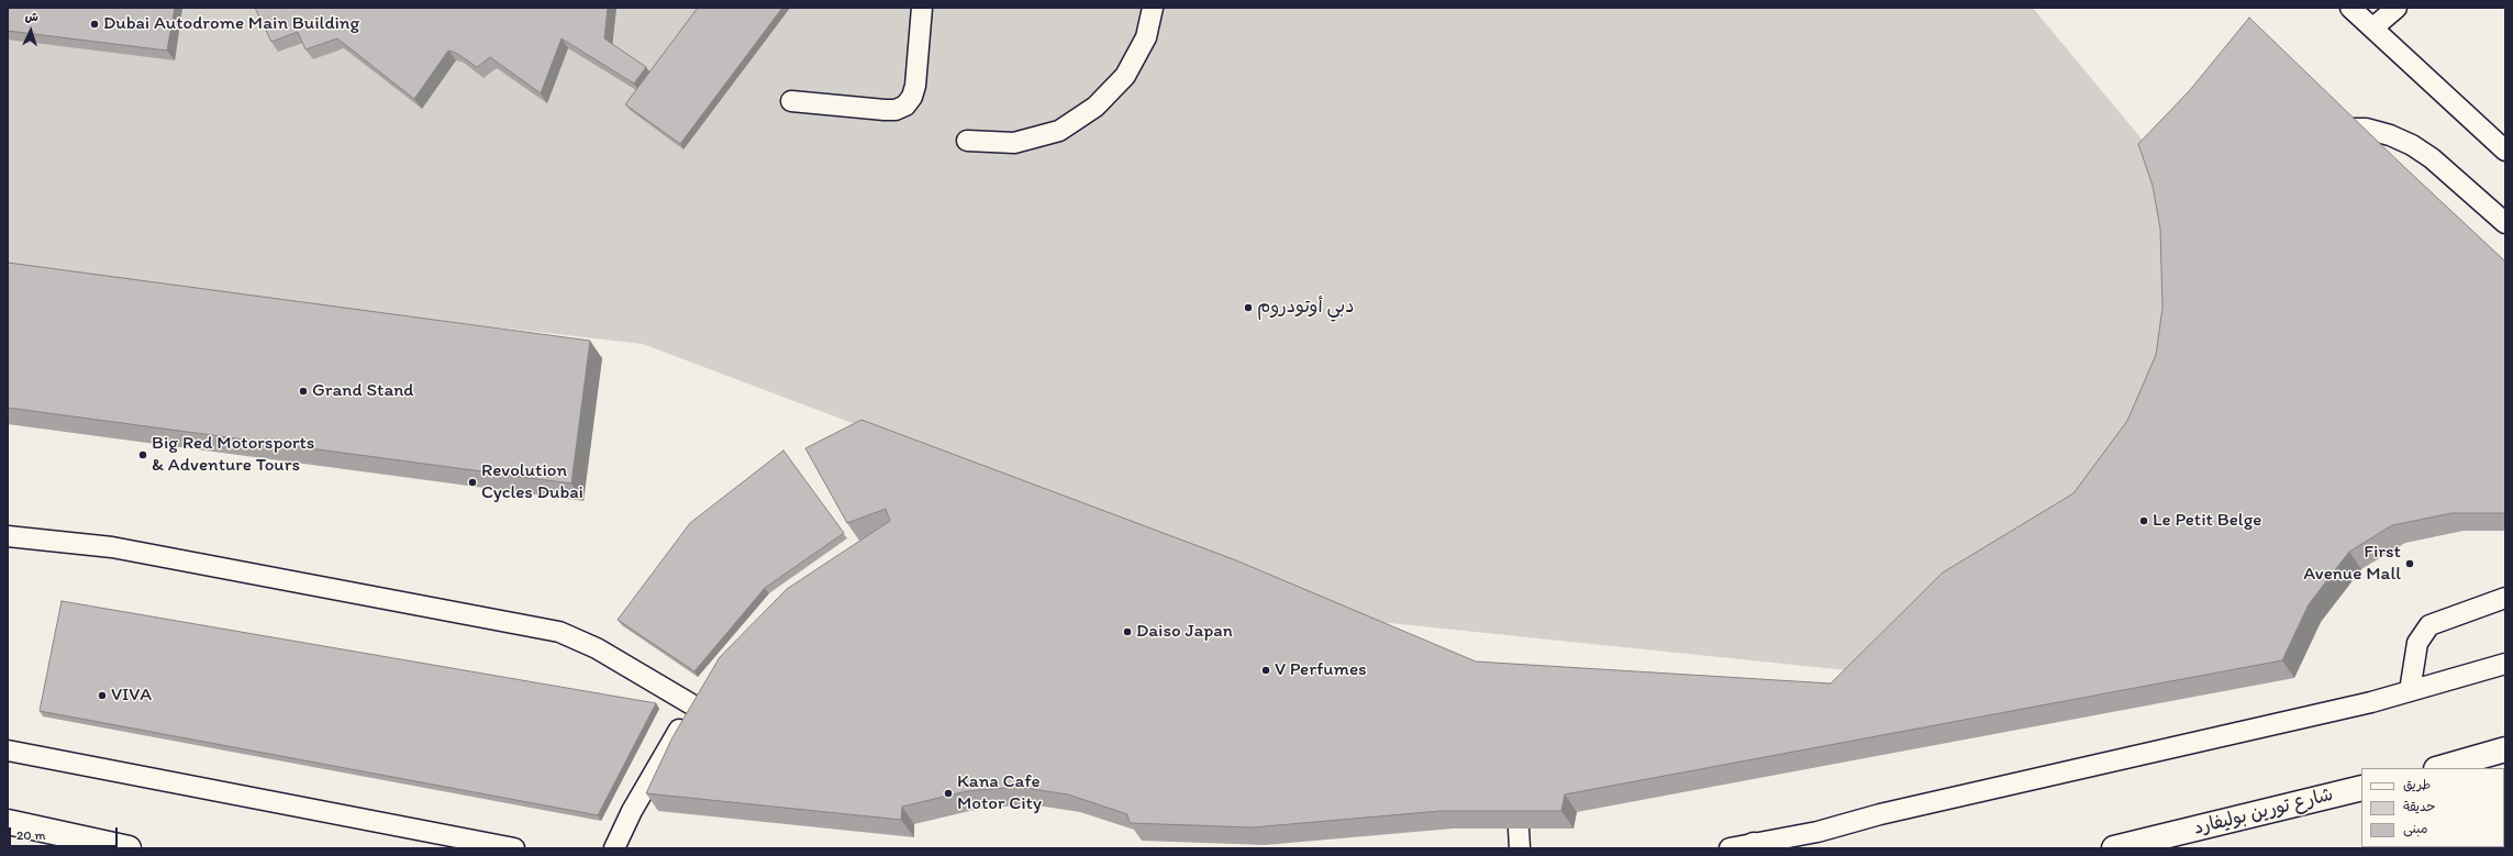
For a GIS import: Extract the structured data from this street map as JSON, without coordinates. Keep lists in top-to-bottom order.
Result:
{
  "streets": {
    "main road": ["شارع تورين بوليفارد"]
  },
  "places": [
    "Dubai Autodrome Main Building",
    "دبي أوتودروم",
    "Grand Stand",
    "Big Red Motorsports & Adventure Tours",
    "Revolution Cycles Dubai",
    "Le Petit Belge",
    "First Avenue Mall",
    "Daiso Japan",
    "V Perfumes",
    "VIVA",
    "Kana Cafe Motor City"
  ],
  "legend": ["طريق", "حديقة", "مبنى"],
  "scale_bar": "20 m",
  "north": "top"
}
